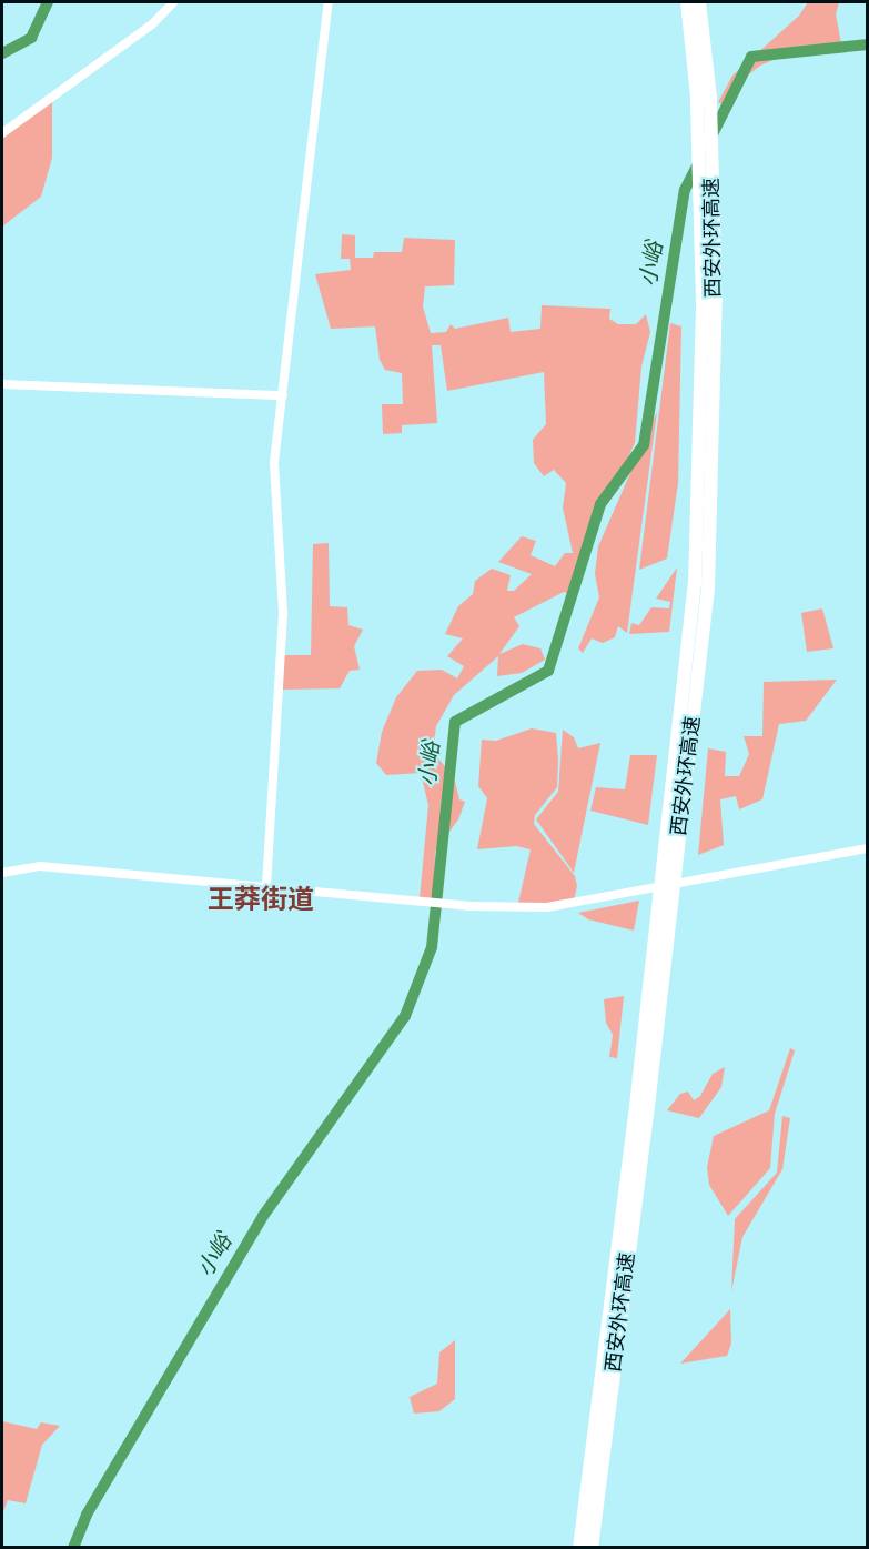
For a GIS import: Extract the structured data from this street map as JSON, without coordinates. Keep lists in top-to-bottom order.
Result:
{
  "streets": {
    "highway": ["西安外环高速"]
  },
  "districts": ["王莽街道"],
  "water": ["小峪"]
}
